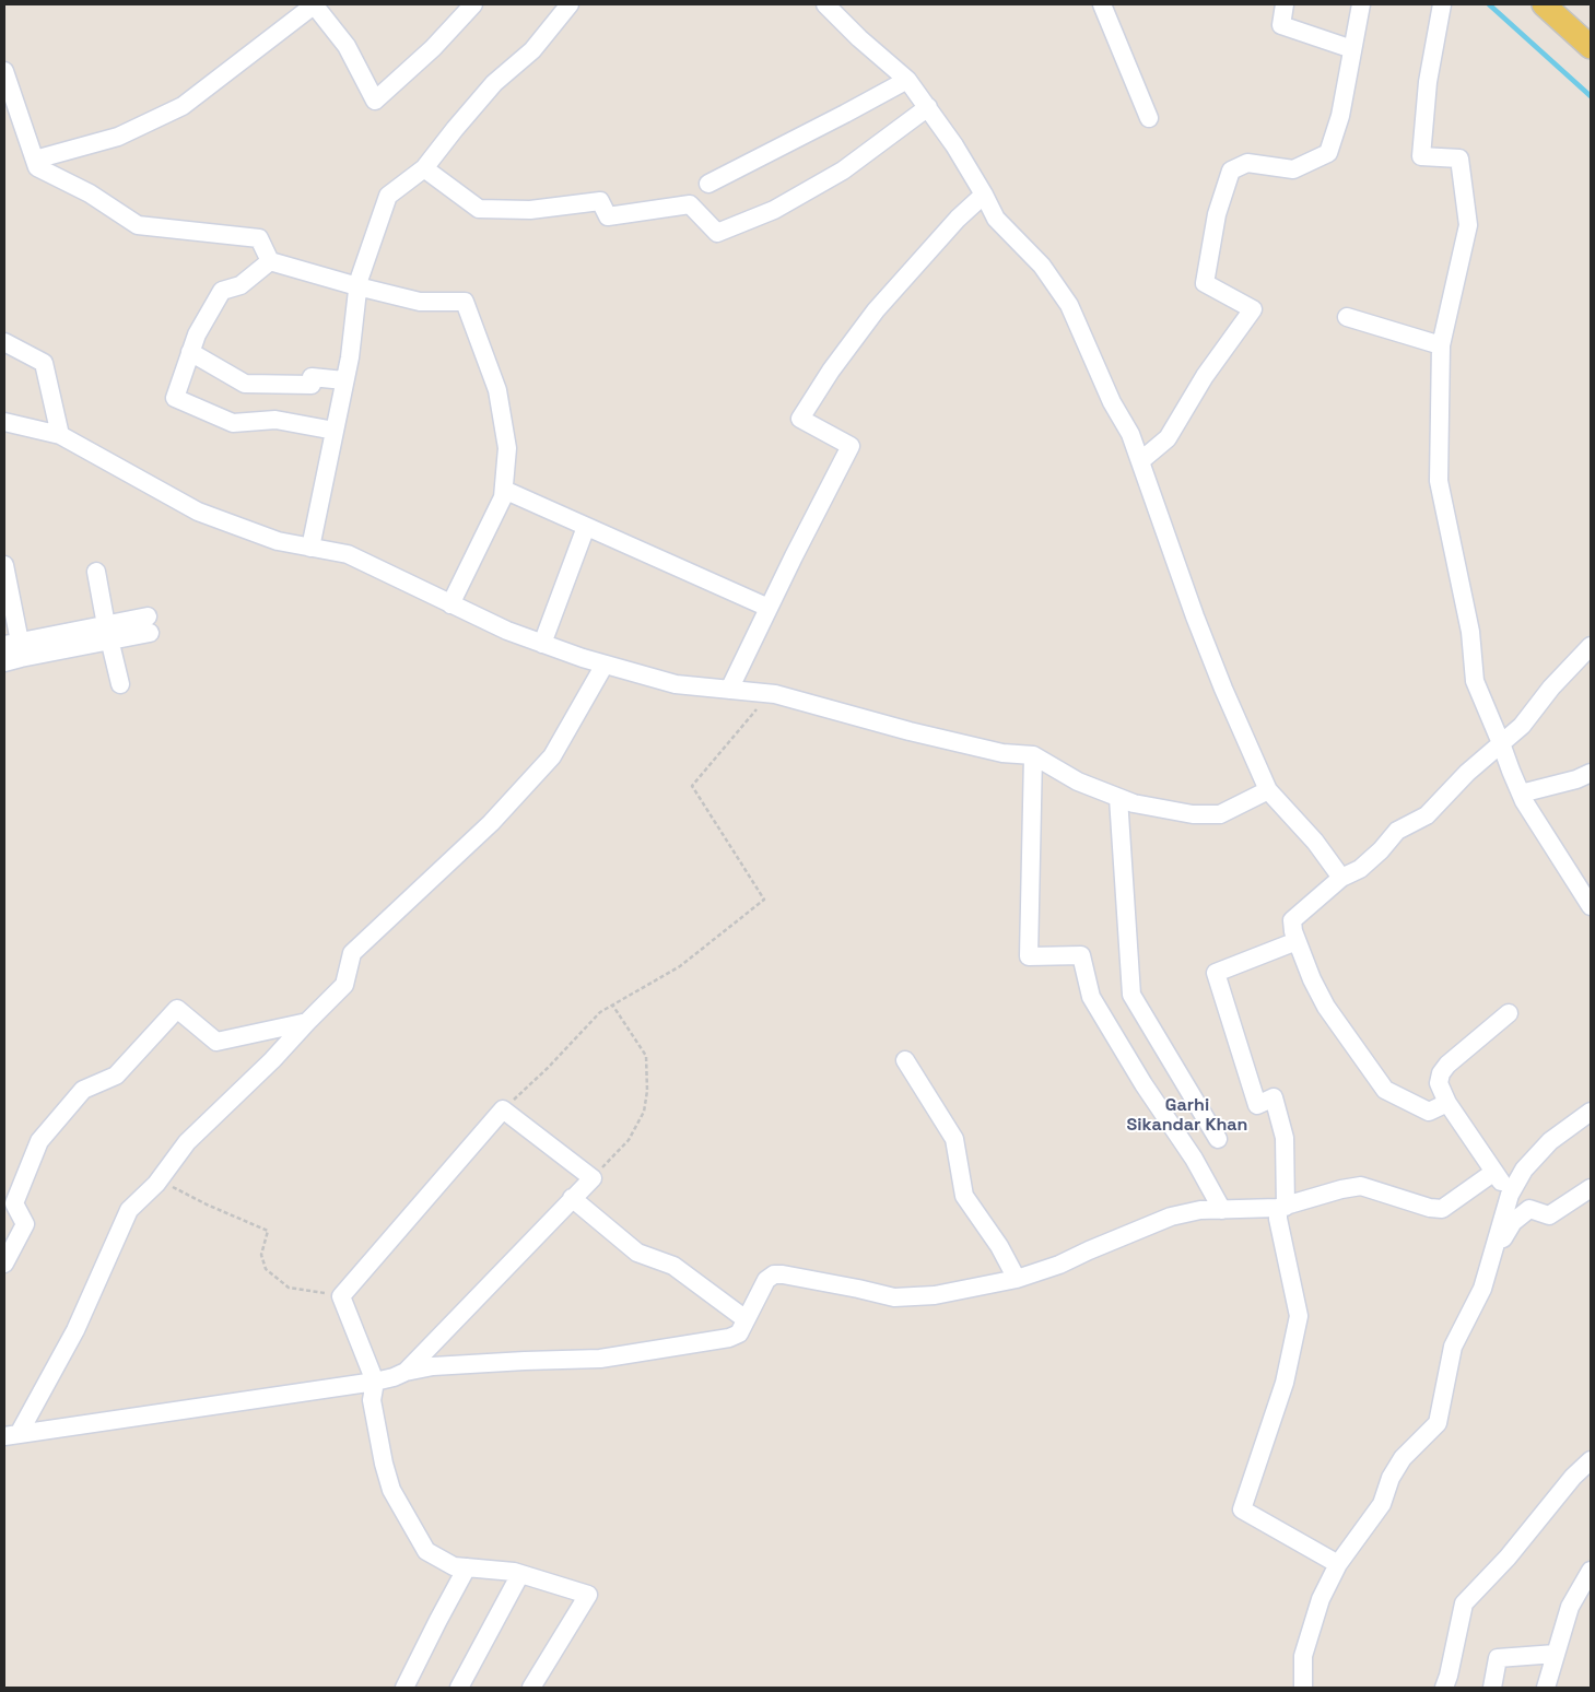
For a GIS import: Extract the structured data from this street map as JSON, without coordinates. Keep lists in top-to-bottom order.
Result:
{
  "districts": ["Garhi Sikandar Khan"]
}
